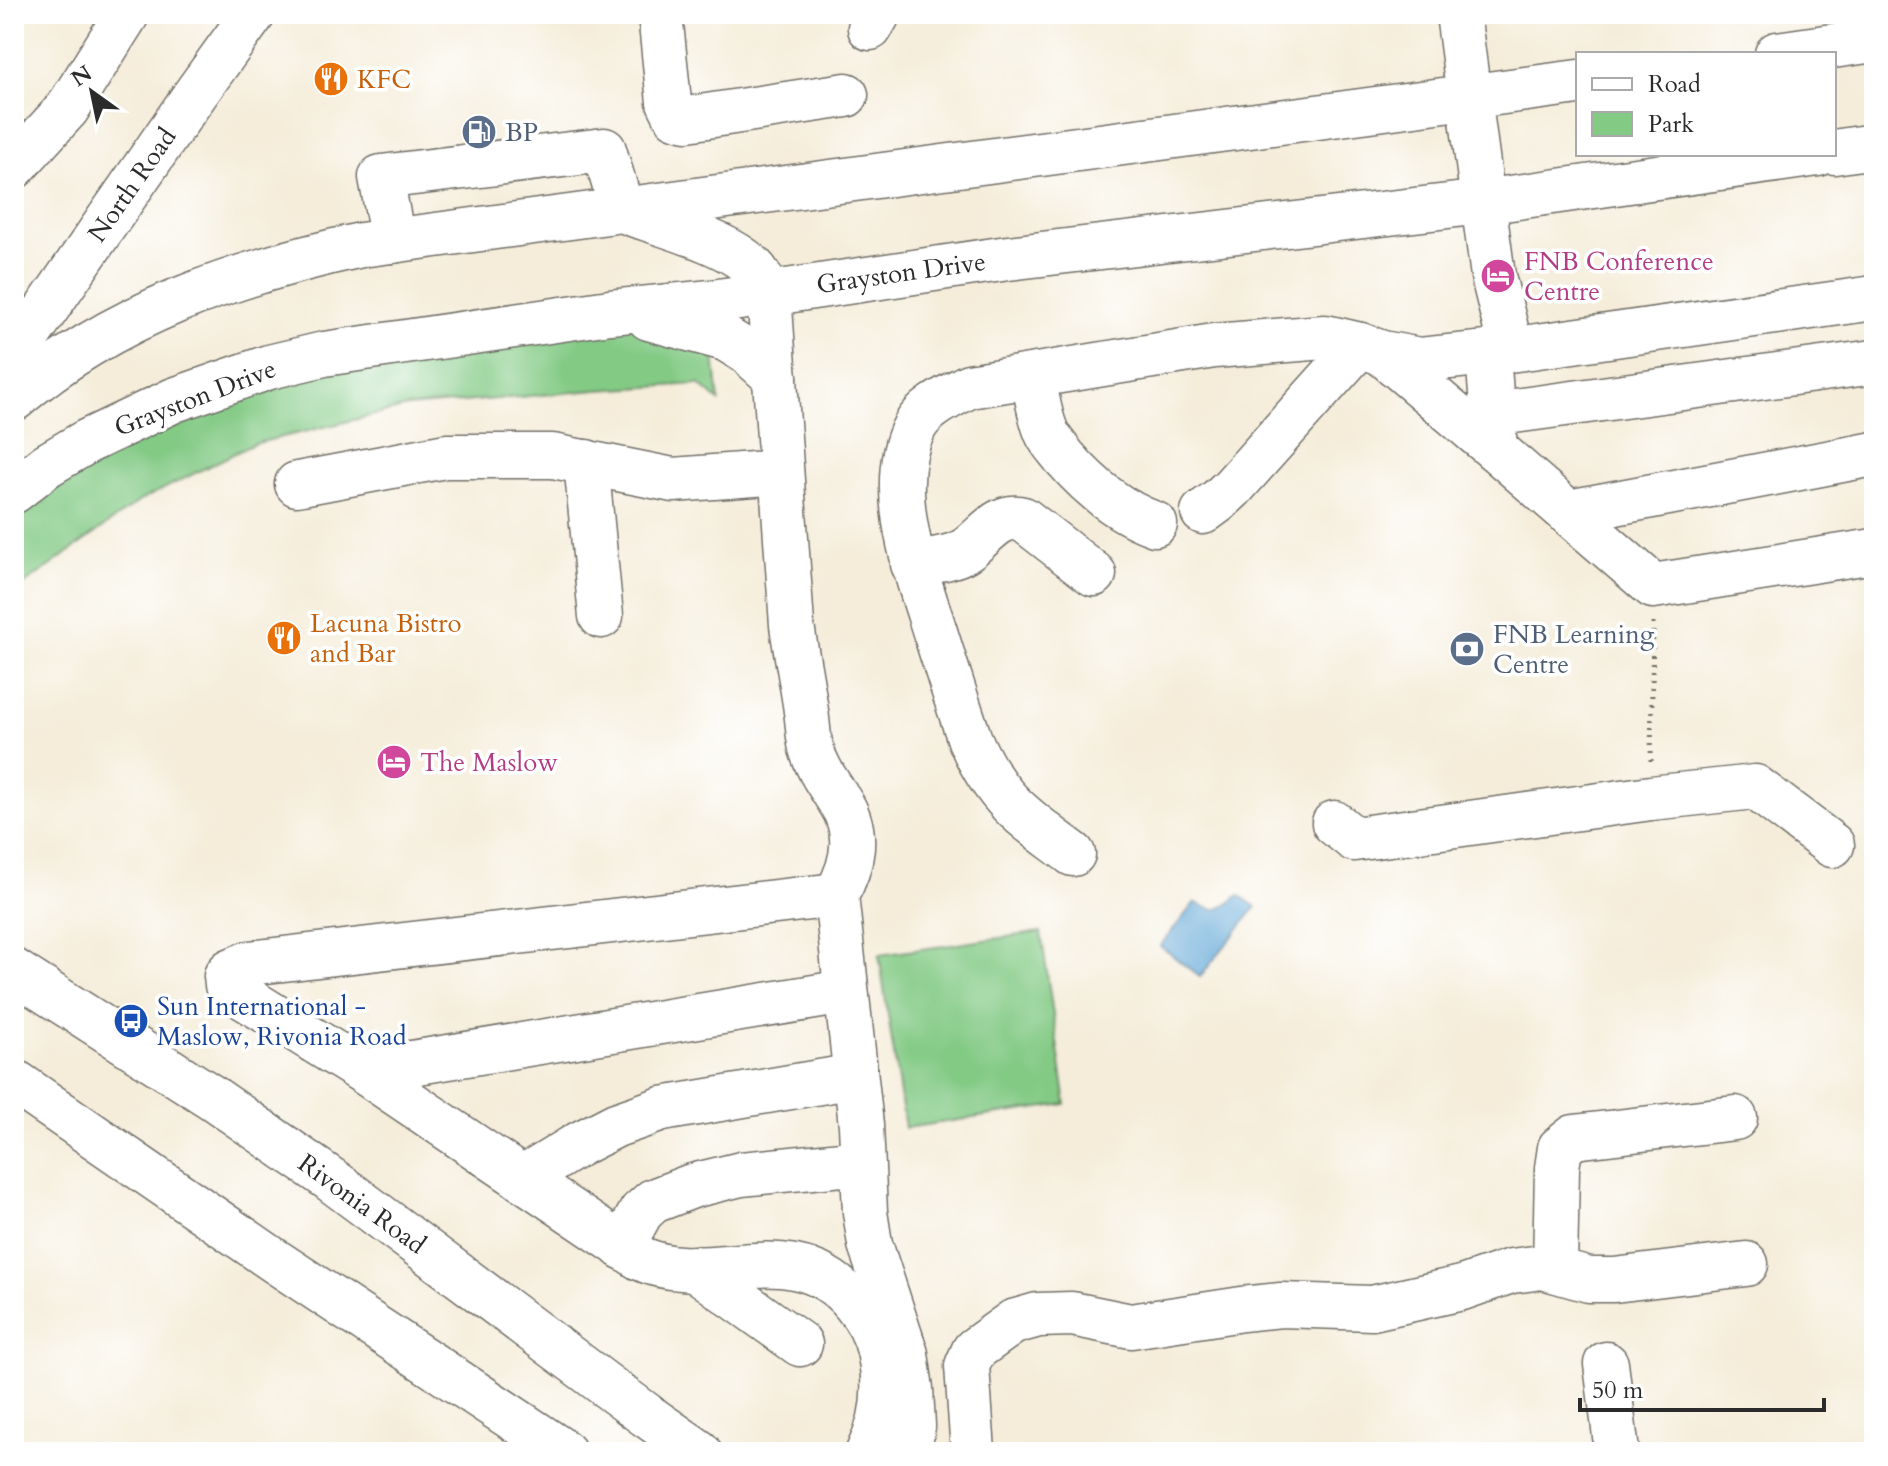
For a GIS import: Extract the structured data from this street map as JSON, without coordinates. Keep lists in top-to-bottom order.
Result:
{
  "streets": {
    "main road": ["North Road", "Grayston Drive", "Rivonia Road"]
  },
  "places": {
    "restaurant": ["KFC", "Lacuna Bistro and Bar"],
    "fuel station": ["BP"],
    "hotel": ["FNB Conference Centre", "The Maslow"],
    "bank": ["FNB Learning Centre"],
    "bus stop": ["Sun International - Maslow, Rivonia Road"]
  },
  "legend": ["Road", "Park"],
  "scale_bar": "50 m",
  "north": "top left"
}
